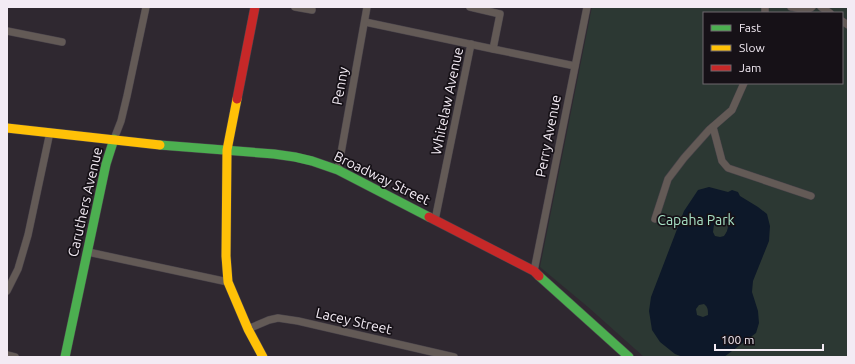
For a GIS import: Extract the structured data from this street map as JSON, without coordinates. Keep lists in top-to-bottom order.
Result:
{
  "streets": {
    "main road": ["Broadway Street", "Caruthers Avenue"],
    "street": [
      "Penny",
      "Whitelaw Avenue",
      "Perry Avenue",
      "Lacey Street"
    ]
  },
  "crossings": [
    ["Penny", "Broadway Street"],
    ["Whitelaw Avenue", "Perry Avenue"],
    ["Whitelaw Avenue", "Broadway Street"],
    ["Perry Avenue", "Broadway Street"],
    ["Broadway Street", "Caruthers Avenue"]
  ],
  "parks": ["Capaha Park"],
  "legend": ["Fast", "Slow", "Jam"],
  "scale_bar": "100 m"
}
